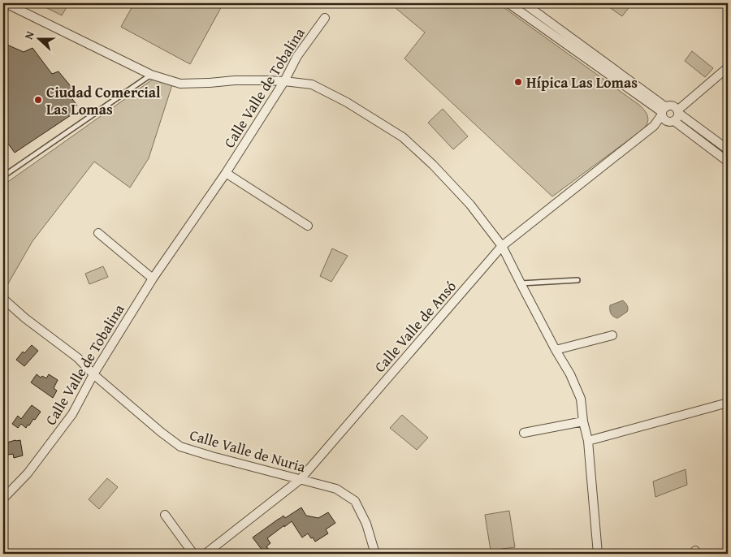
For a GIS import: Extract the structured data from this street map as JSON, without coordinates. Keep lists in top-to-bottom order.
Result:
{
  "streets": {
    "street": ["Calle Valle de Tobalina", "Calle Valle de Ansó", "Calle Valle de Nuria"]
  },
  "crossings": [
    ["Calle Valle de Tobalina", "Calle Valle de Nuria"],
    ["Calle Valle de Ansó", "Calle Valle de Nuria"]
  ],
  "places": ["Hípica Las Lomas", "Ciudad Comercial Las Lomas"],
  "north": "left"
}
